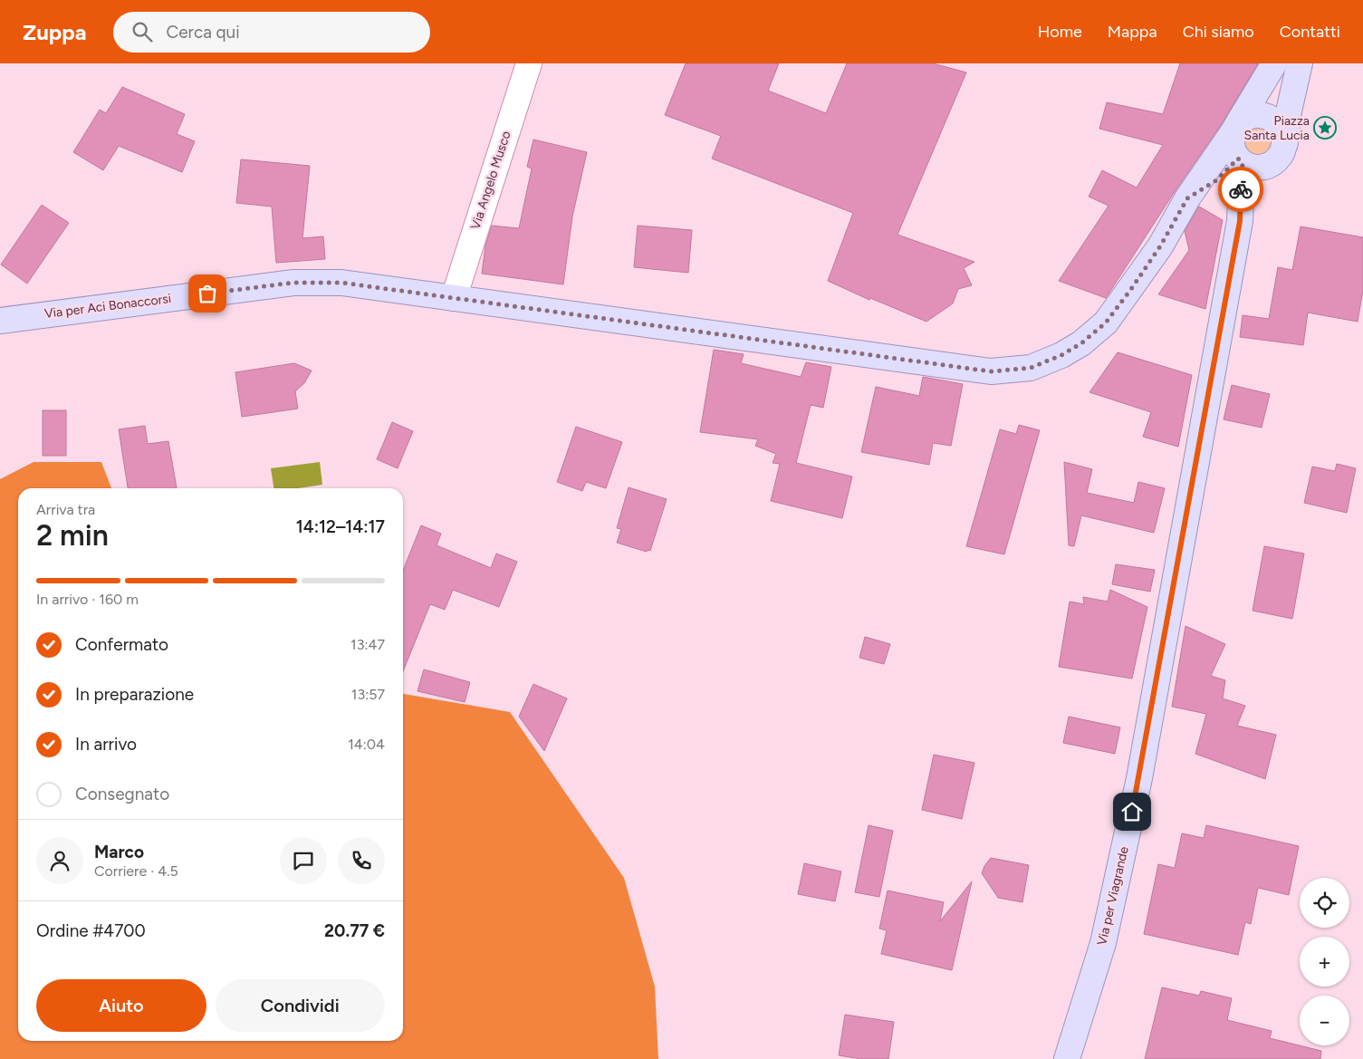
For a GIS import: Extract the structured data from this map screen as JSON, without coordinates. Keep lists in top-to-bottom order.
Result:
{
  "streets": {
    "main road": ["Via per Aci Bonaccorsi", "Via per Viagrande"],
    "street": ["Via Angelo Musco"]
  },
  "crossings": [
    ["Via Angelo Musco", "Via per Aci Bonaccorsi"]
  ],
  "places": {
    "place": ["Piazza Santa Lucia"]
  },
  "page": {
    "header": "Zuppa",
    "search": "Cerca qui",
    "nav": [
      "Home",
      "Mappa",
      "Chi siamo",
      "Contatti"
    ],
    "heading": ["2 min", "Arriva tra", "14:12–14:17"],
    "panel": [
      "Marco",
      "Corriere · 4.5",
      "Ordine #4700",
      "20.77 €"
    ],
    "bar": "In arrivo · 160 m",
    "list": [
      ["Confermato", "13:47"],
      ["In preparazione", "13:57"],
      ["In arrivo", "14:04"],
      "Consegnato"
    ],
    "map_buttons": ["+", "−"],
    "buttons": ["Aiuto", "Condividi"]
  }
}
